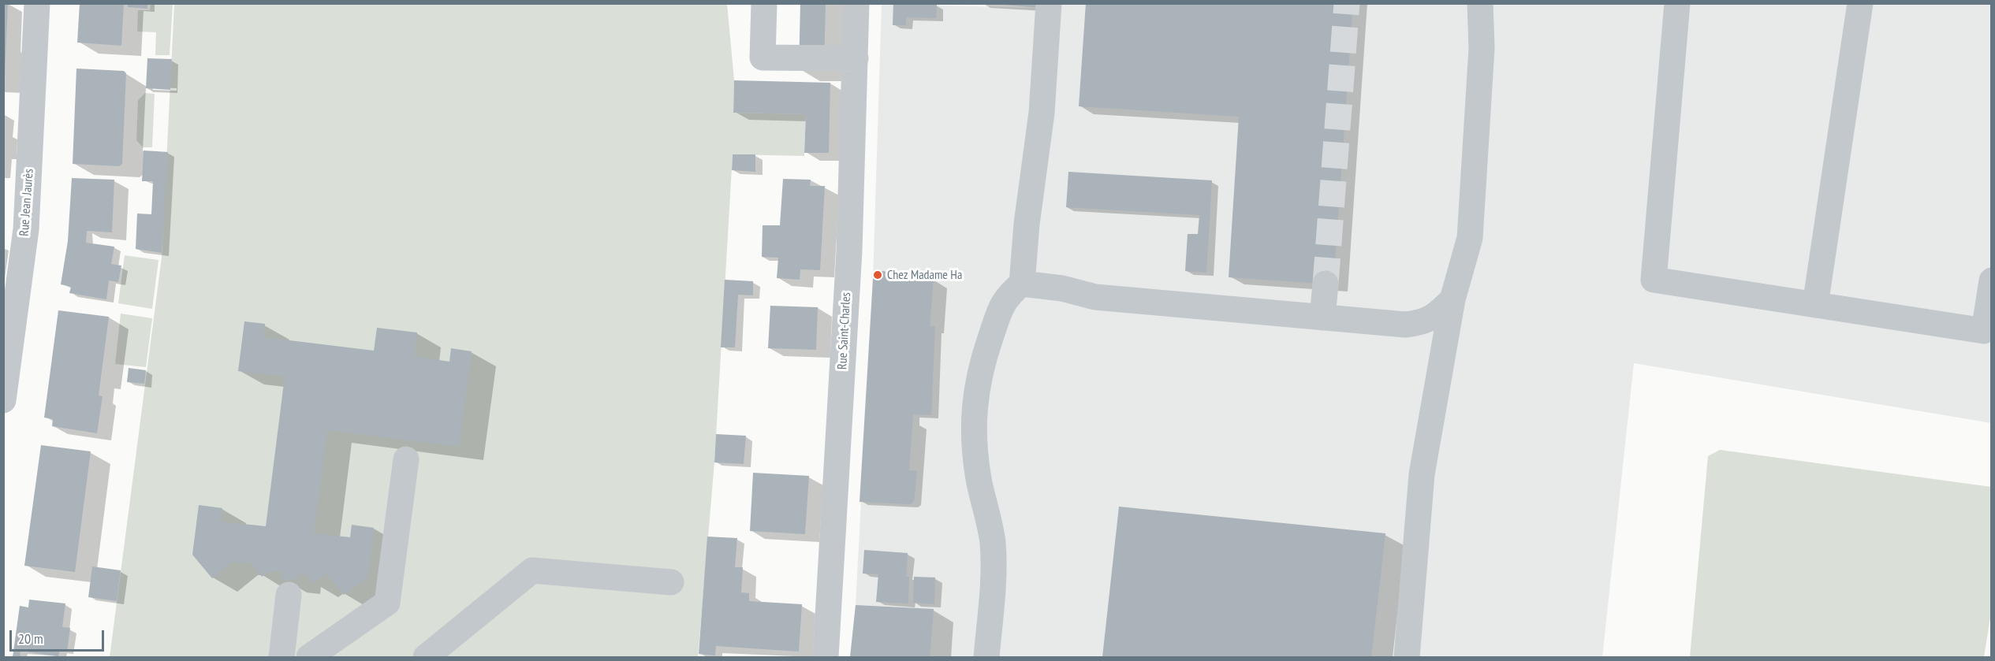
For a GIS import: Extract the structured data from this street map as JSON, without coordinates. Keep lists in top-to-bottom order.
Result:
{
  "streets": {
    "street": ["Rue Jean Jaurès", "Rue Saint-Charles"]
  },
  "places": ["Chez Madame Ha"],
  "scale_bar": "20 m"
}
